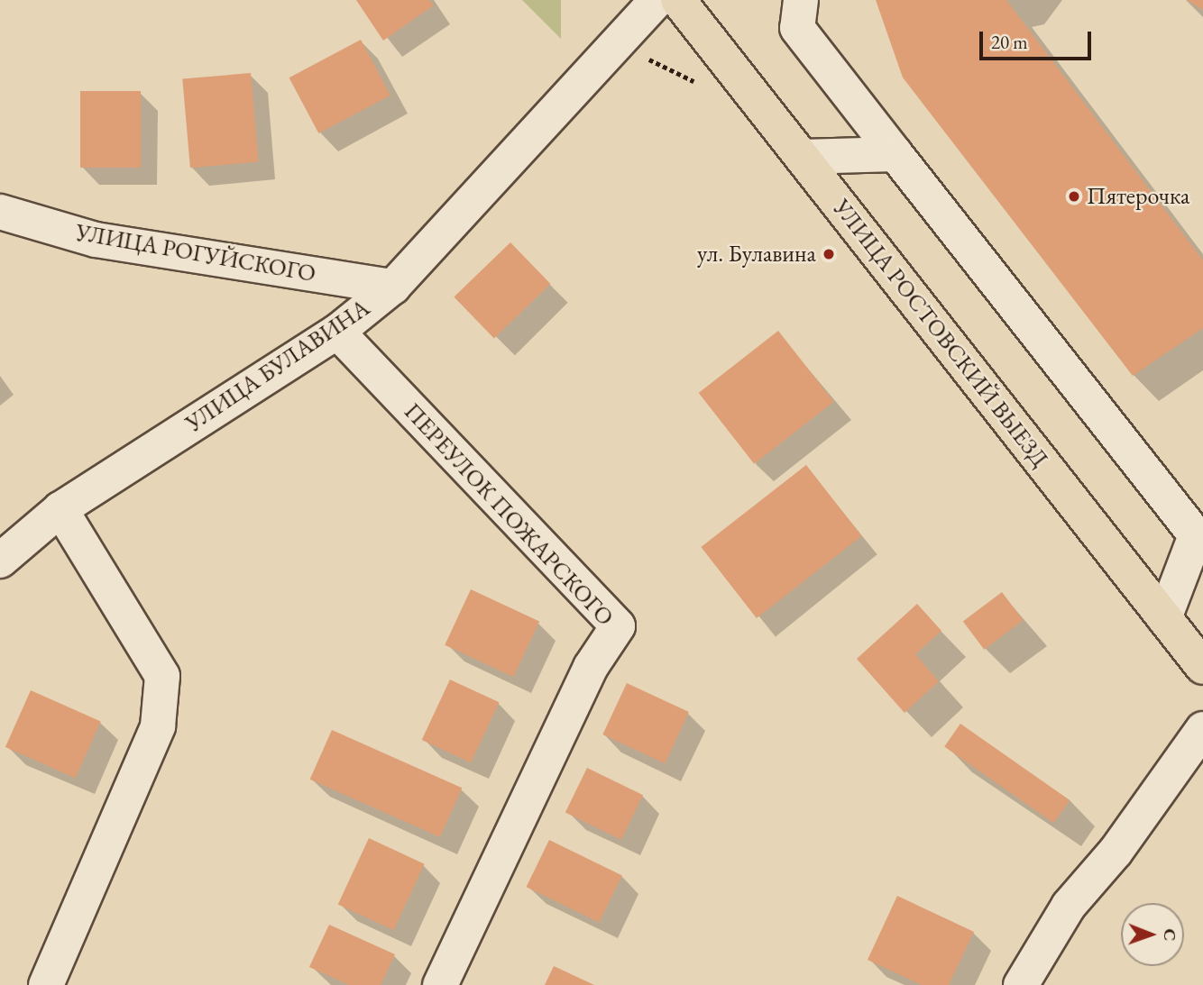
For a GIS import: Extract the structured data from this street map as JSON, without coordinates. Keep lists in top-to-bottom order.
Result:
{
  "streets": {
    "main road": ["УЛИЦА РОСТОВСКИЙ ВЫЕЗД"],
    "street": ["УЛИЦА РОГУЙСКОГО", "УЛИЦА БУЛАВИНА", "ПЕРЕУЛОК ПОЖАРСКОГО"]
  },
  "crossings": [
    ["УЛИЦА РОГУЙСКОГО", "УЛИЦА БУЛАВИНА"],
    ["УЛИЦА БУЛАВИНА", "ПЕРЕУЛОК ПОЖАРСКОГО"]
  ],
  "places": ["Пятерочка", "ул. Булавина"],
  "scale_bar": "20 m",
  "north": "right"
}
